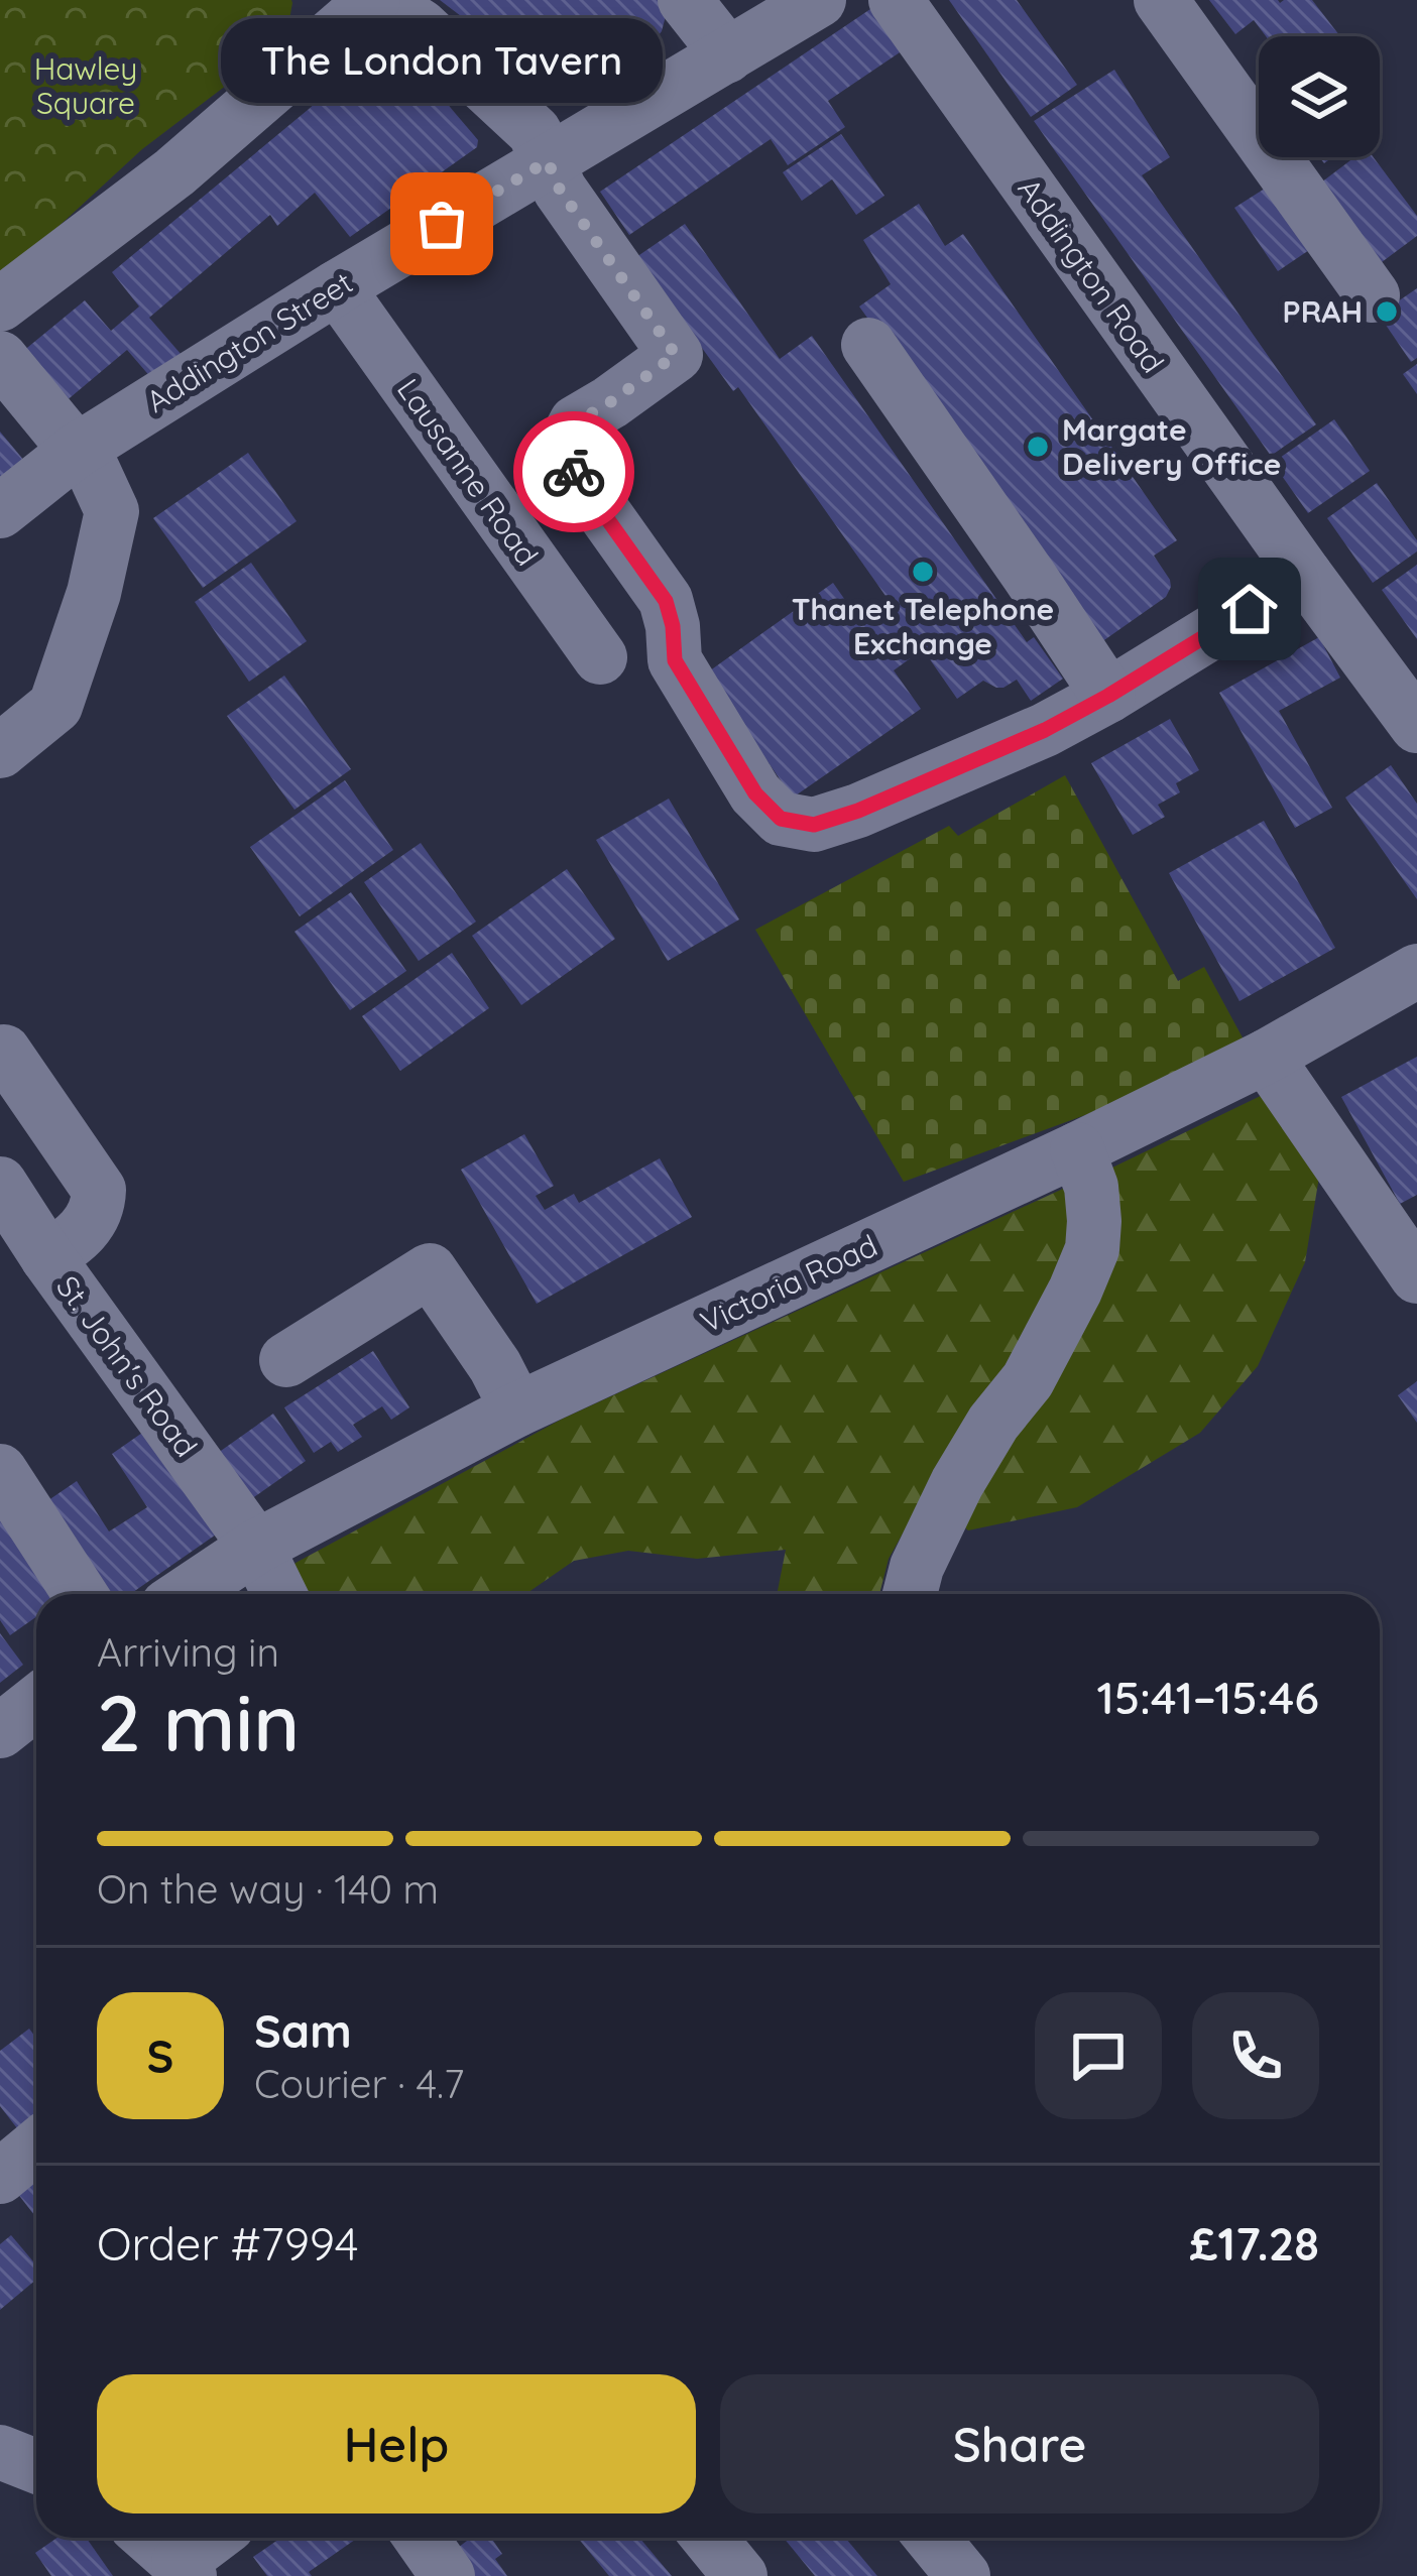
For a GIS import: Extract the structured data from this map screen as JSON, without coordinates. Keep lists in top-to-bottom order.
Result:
{
  "streets": {
    "street": [
      "Addington Road",
      "Addington Street",
      "Lausanne Road",
      "Victoria Road",
      "St. John's Road"
    ]
  },
  "crossings": [
    ["Addington Street", "Lausanne Road"],
    ["Victoria Road", "St. John's Road"]
  ],
  "parks": ["Hawley Square"],
  "places": [
    "The London Tavern",
    "PRAH",
    "Margate Delivery Office",
    "Thanet Telephone Exchange"
  ],
  "page": {
    "bubble": "The London Tavern",
    "heading": ["2 min", "Arriving in", "15:41–15:46"],
    "panel": [
      "Sam",
      "Courier · 4.7",
      "Order #7994",
      "£17.28"
    ],
    "bar": "On the way · 140 m",
    "round": "S",
    "buttons": ["Help", "Share"]
  }
}
